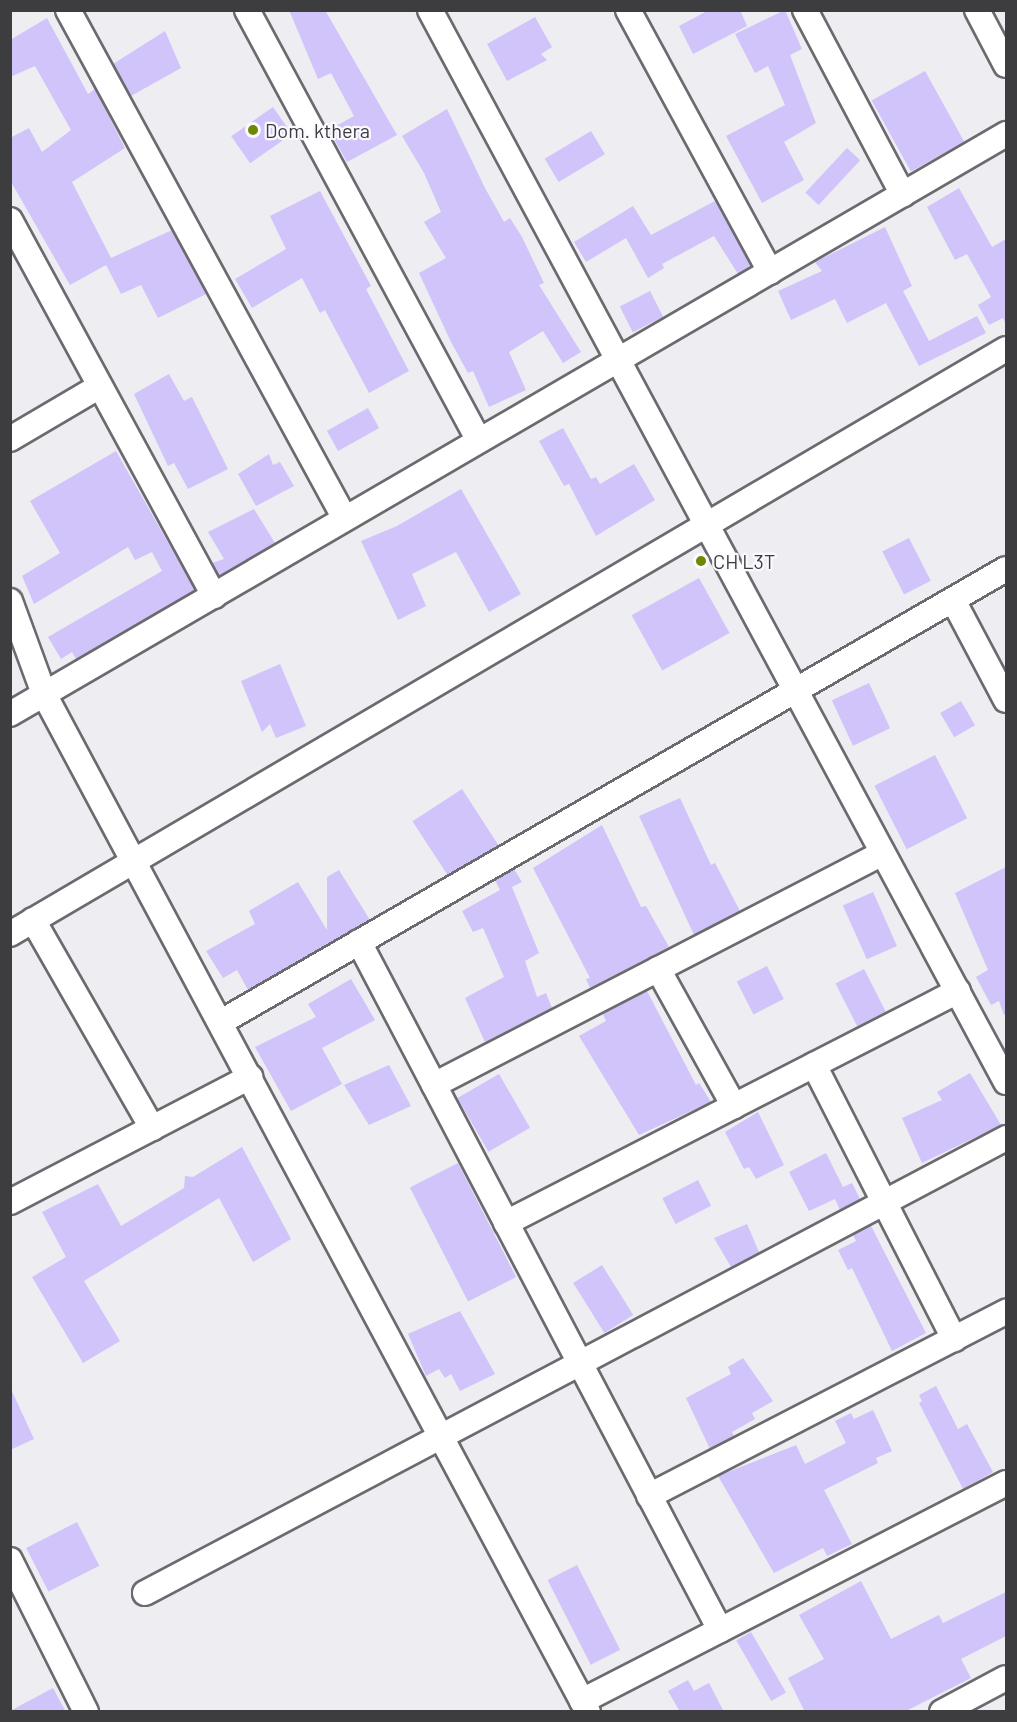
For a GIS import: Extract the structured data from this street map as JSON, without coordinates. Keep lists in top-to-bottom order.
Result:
{
  "places": ["Dom. kthera", "CH L3T"]
}
